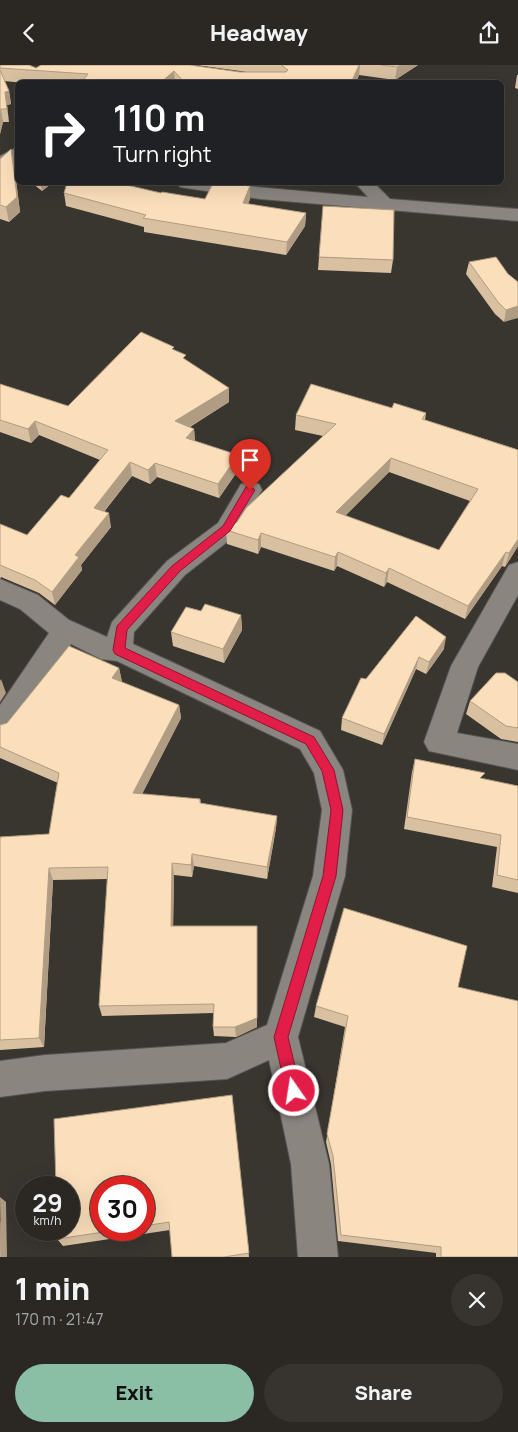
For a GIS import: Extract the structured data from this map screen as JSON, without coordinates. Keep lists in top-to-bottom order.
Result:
{
  "page": {
    "header": "Headway",
    "turn": ["110 m", "Turn right"],
    "speed": "29 km/h",
    "limit": "30",
    "heading": ["1 min", "170 m · 21:47"],
    "buttons": ["Exit", "Share"]
  }
}
